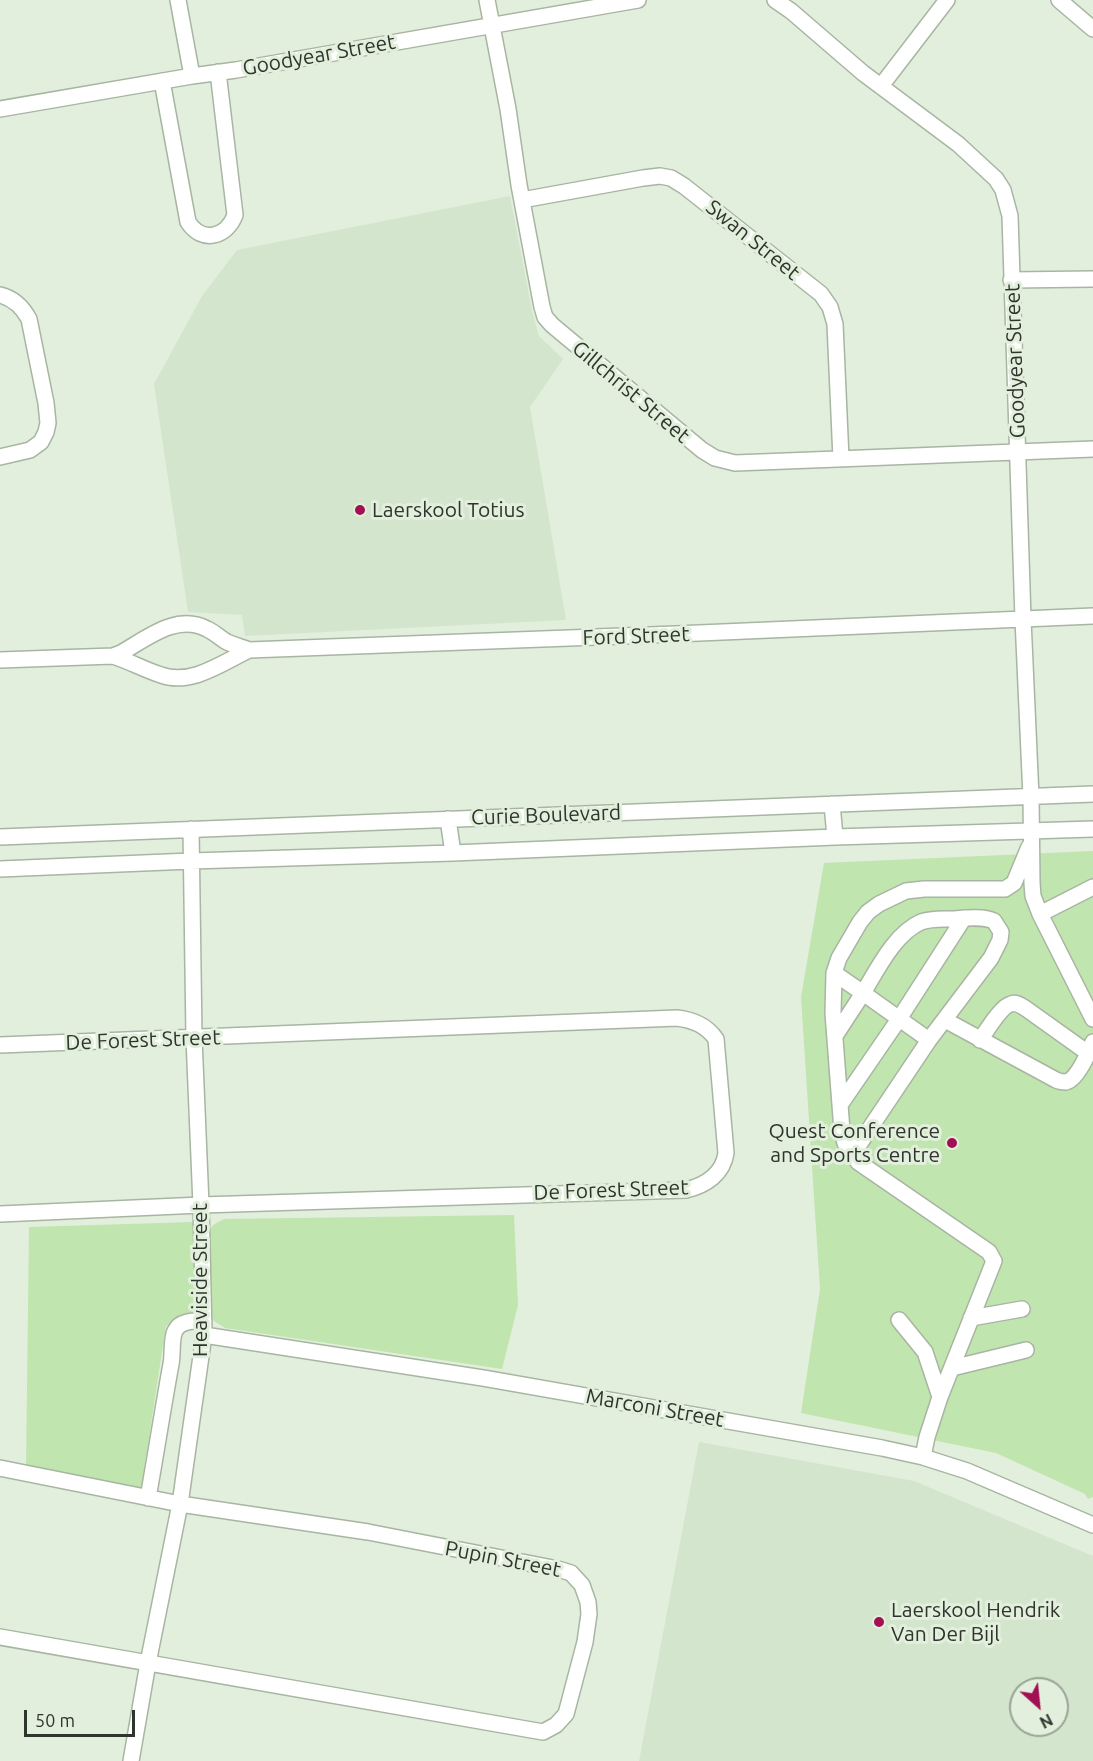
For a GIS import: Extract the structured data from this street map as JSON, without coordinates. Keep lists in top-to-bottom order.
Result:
{
  "streets": {
    "street": [
      "Goodyear Street",
      "Swan Street",
      "Gillchrist Street",
      "Ford Street",
      "Curie Boulevard",
      "De Forest Street",
      "Heaviside Street",
      "Marconi Street",
      "Pupin Street"
    ]
  },
  "crossings": [
    ["Goodyear Street", "Gillchrist Street"],
    ["Goodyear Street", "Ford Street"],
    ["Goodyear Street", "Curie Boulevard"],
    ["Swan Street", "Gillchrist Street"],
    ["Curie Boulevard", "Heaviside Street"],
    ["De Forest Street", "Heaviside Street"],
    ["Heaviside Street", "Marconi Street"],
    ["Heaviside Street", "Pupin Street"]
  ],
  "places": ["Laerskool Totius", "Quest Conference and Sports Centre", "Laerskool Hendrik Van Der Bijl"],
  "scale_bar": "50 m",
  "north": "bottom right"
}
